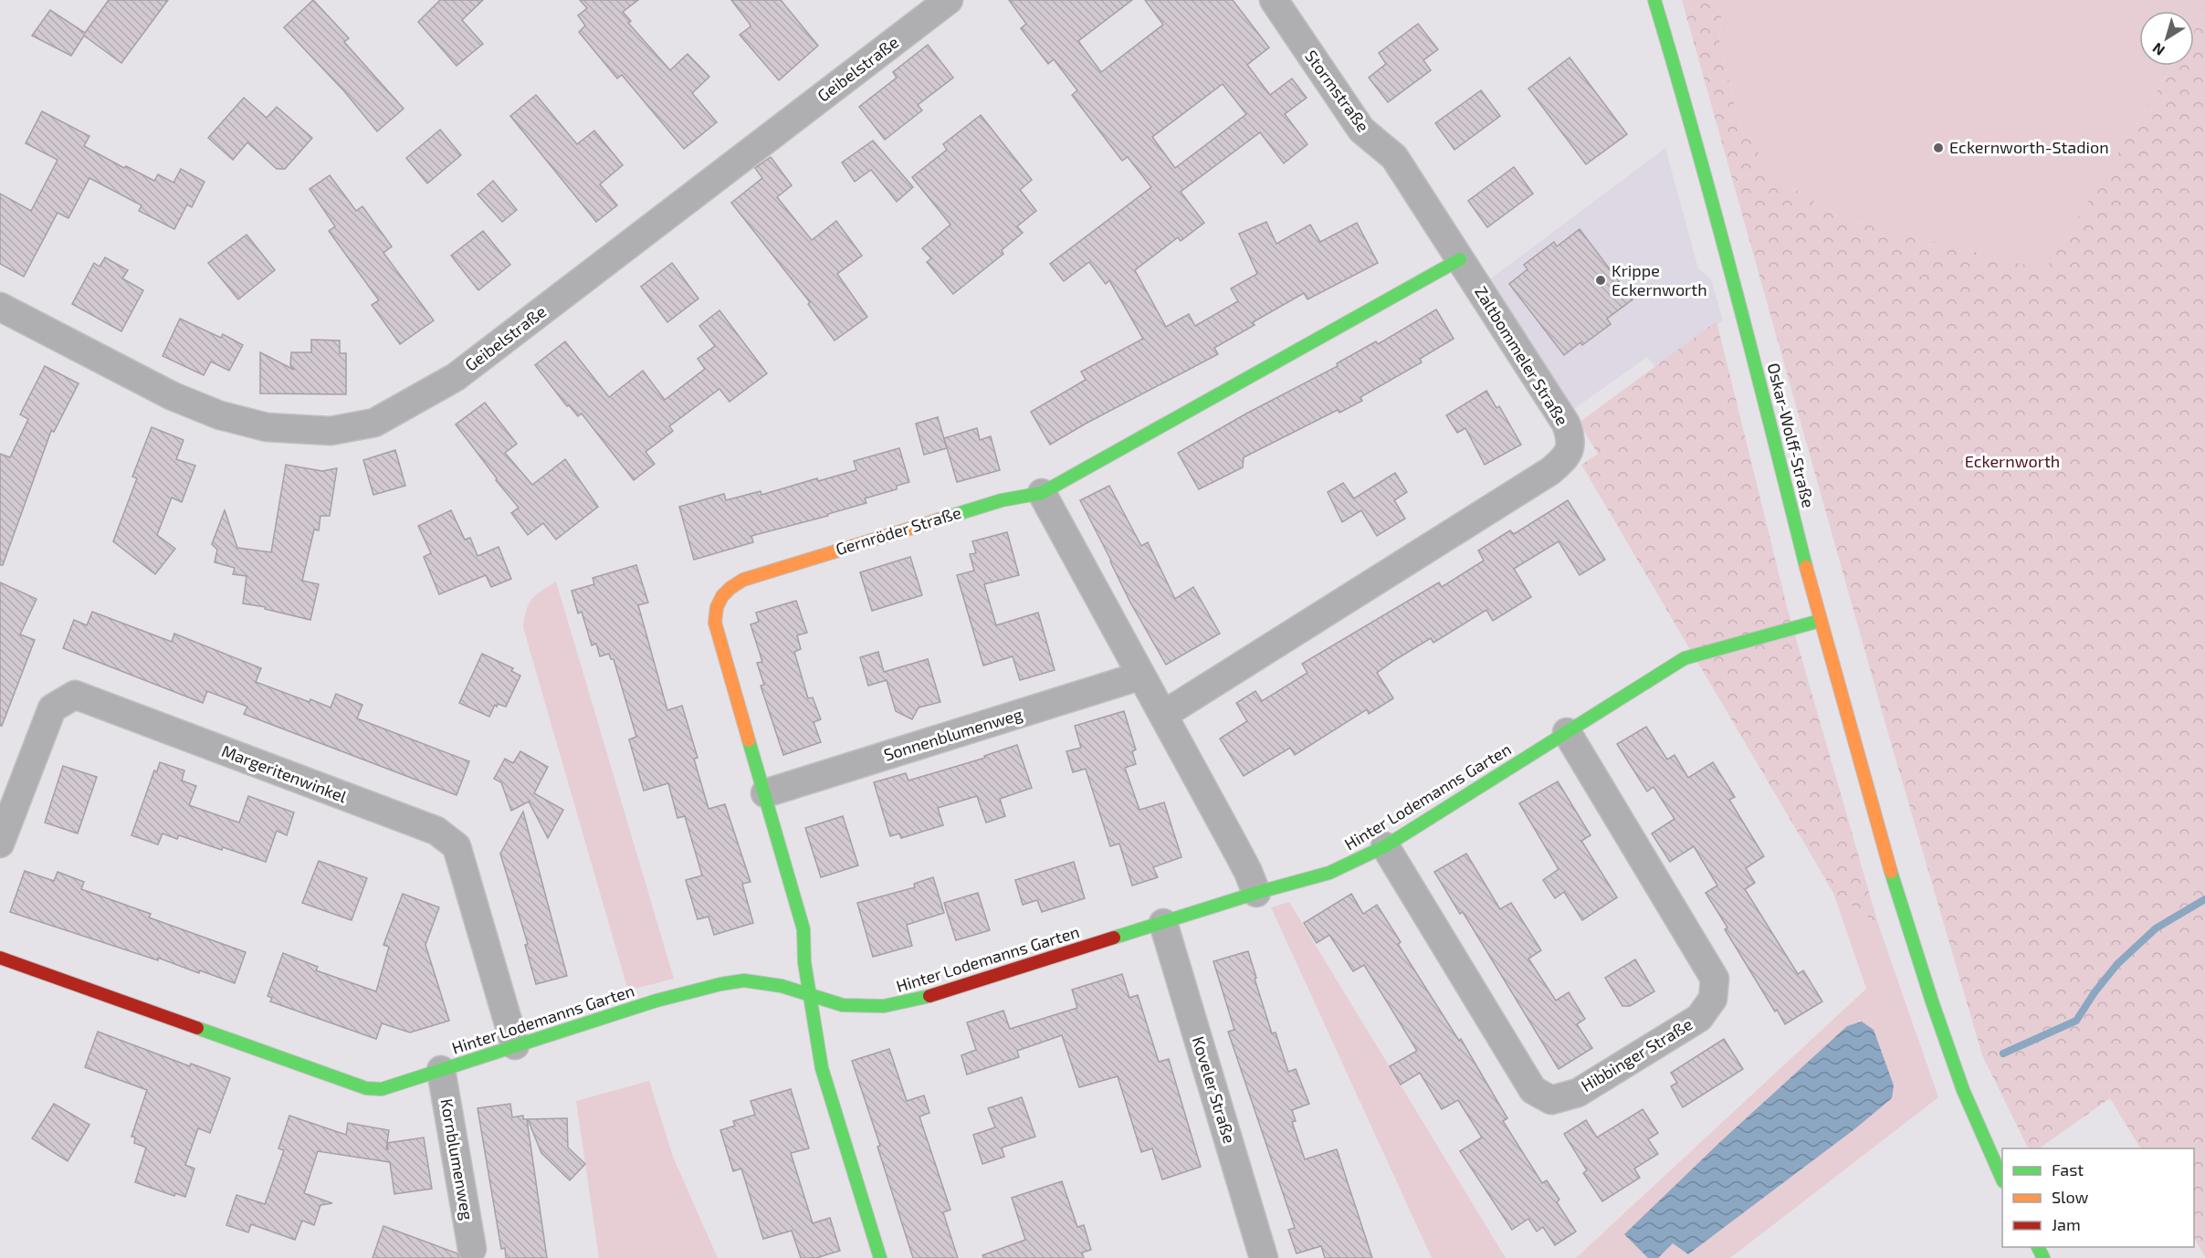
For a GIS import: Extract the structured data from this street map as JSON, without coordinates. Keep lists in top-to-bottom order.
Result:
{
  "streets": {
    "street": [
      "Geibelstraße",
      "Stormstraße",
      "Zaltbommeler Straße",
      "Oskar-Wolff-Straße",
      "Gernröder Straße",
      "Sonnenblumenweg",
      "Margeritenwinkel",
      "Hinter Lodemanns Garten",
      "Hibbinger Straße",
      "Koveler Straße",
      "Kornblumenweg"
    ]
  },
  "crossings": [
    ["Stormstraße", "Zaltbommeler Straße"],
    ["Oskar-Wolff-Straße", "Hinter Lodemanns Garten"],
    ["Gernröder Straße", "Sonnenblumenweg"],
    ["Gernröder Straße", "Hinter Lodemanns Garten"],
    ["Margeritenwinkel", "Hinter Lodemanns Garten"],
    ["Hinter Lodemanns Garten", "Hibbinger Straße"],
    ["Hinter Lodemanns Garten", "Koveler Straße"],
    ["Hinter Lodemanns Garten", "Kornblumenweg"]
  ],
  "parks": ["Eckernworth"],
  "places": ["Eckernworth-Stadion", "Krippe Eckernworth"],
  "legend": ["Fast", "Slow", "Jam"],
  "north": "bottom left"
}
